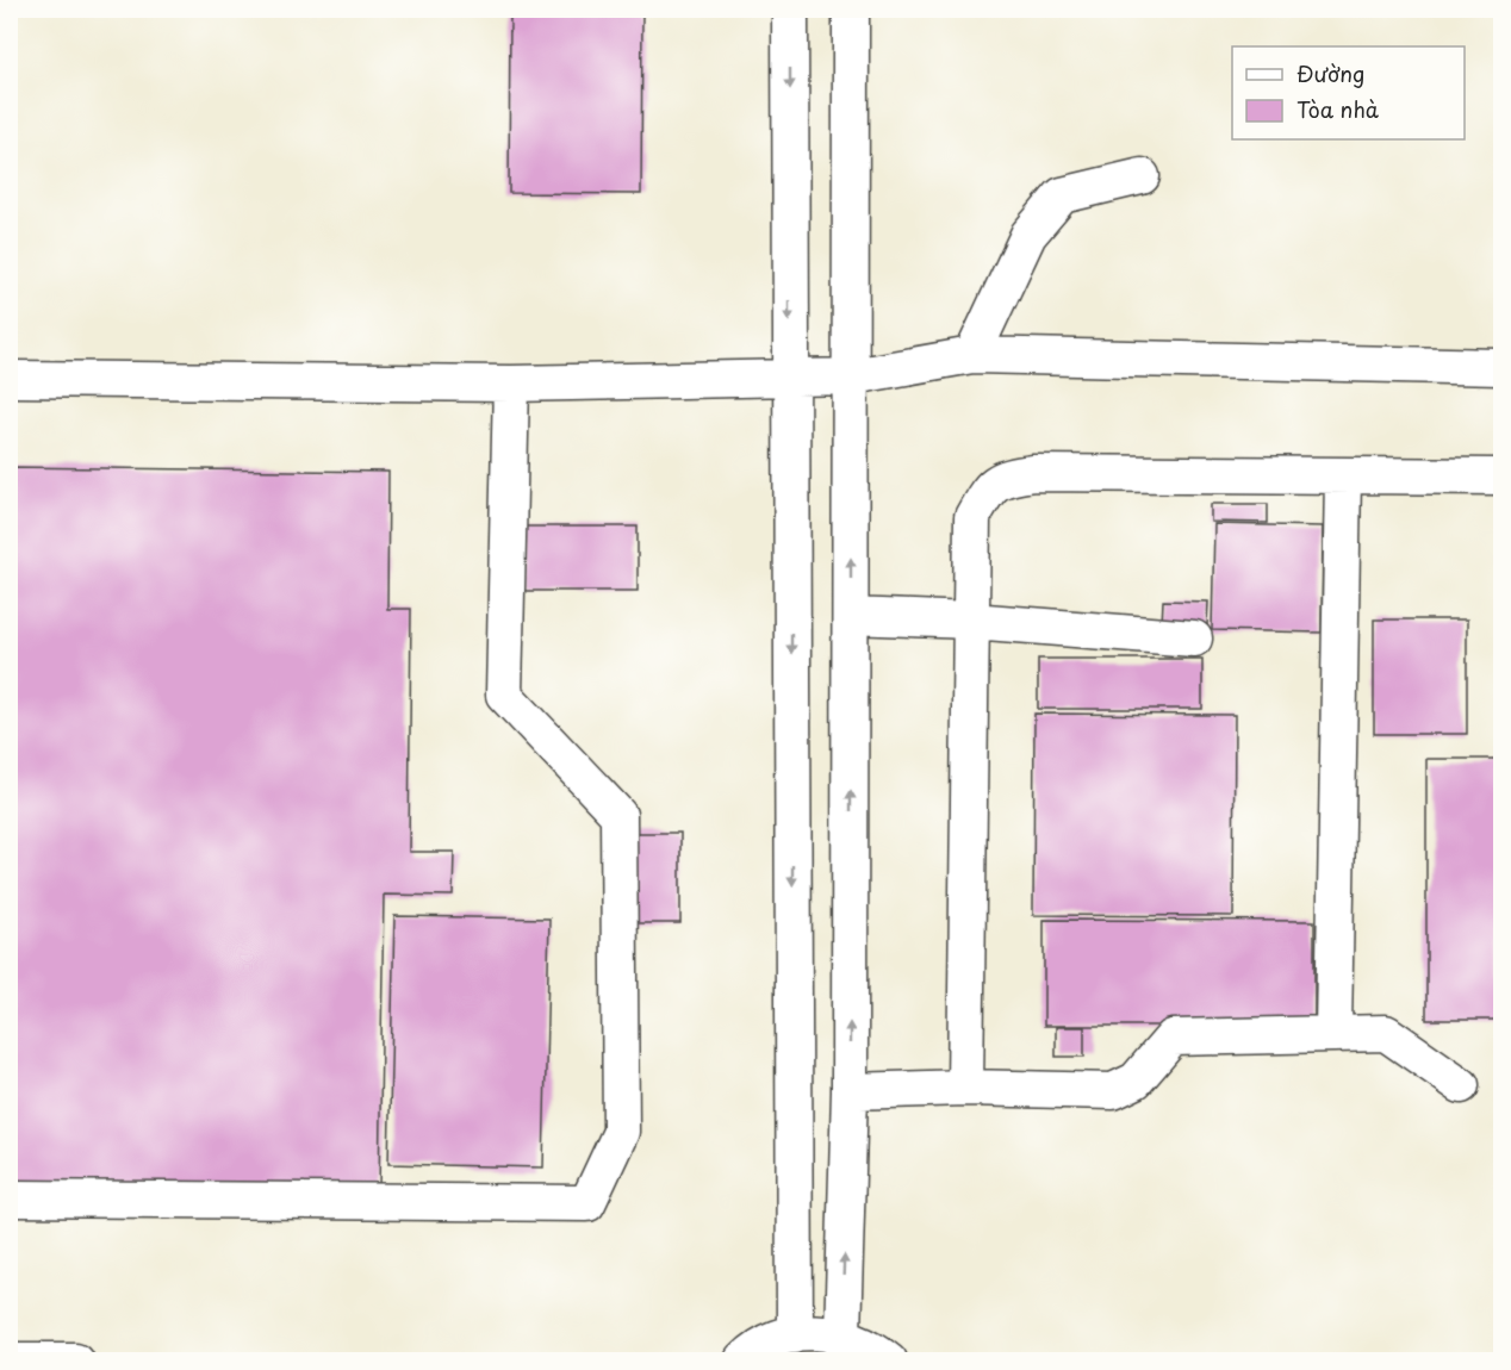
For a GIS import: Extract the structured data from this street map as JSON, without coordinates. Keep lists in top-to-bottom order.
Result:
{
  "legend": ["Đường", "Tòa nhà"]
}
